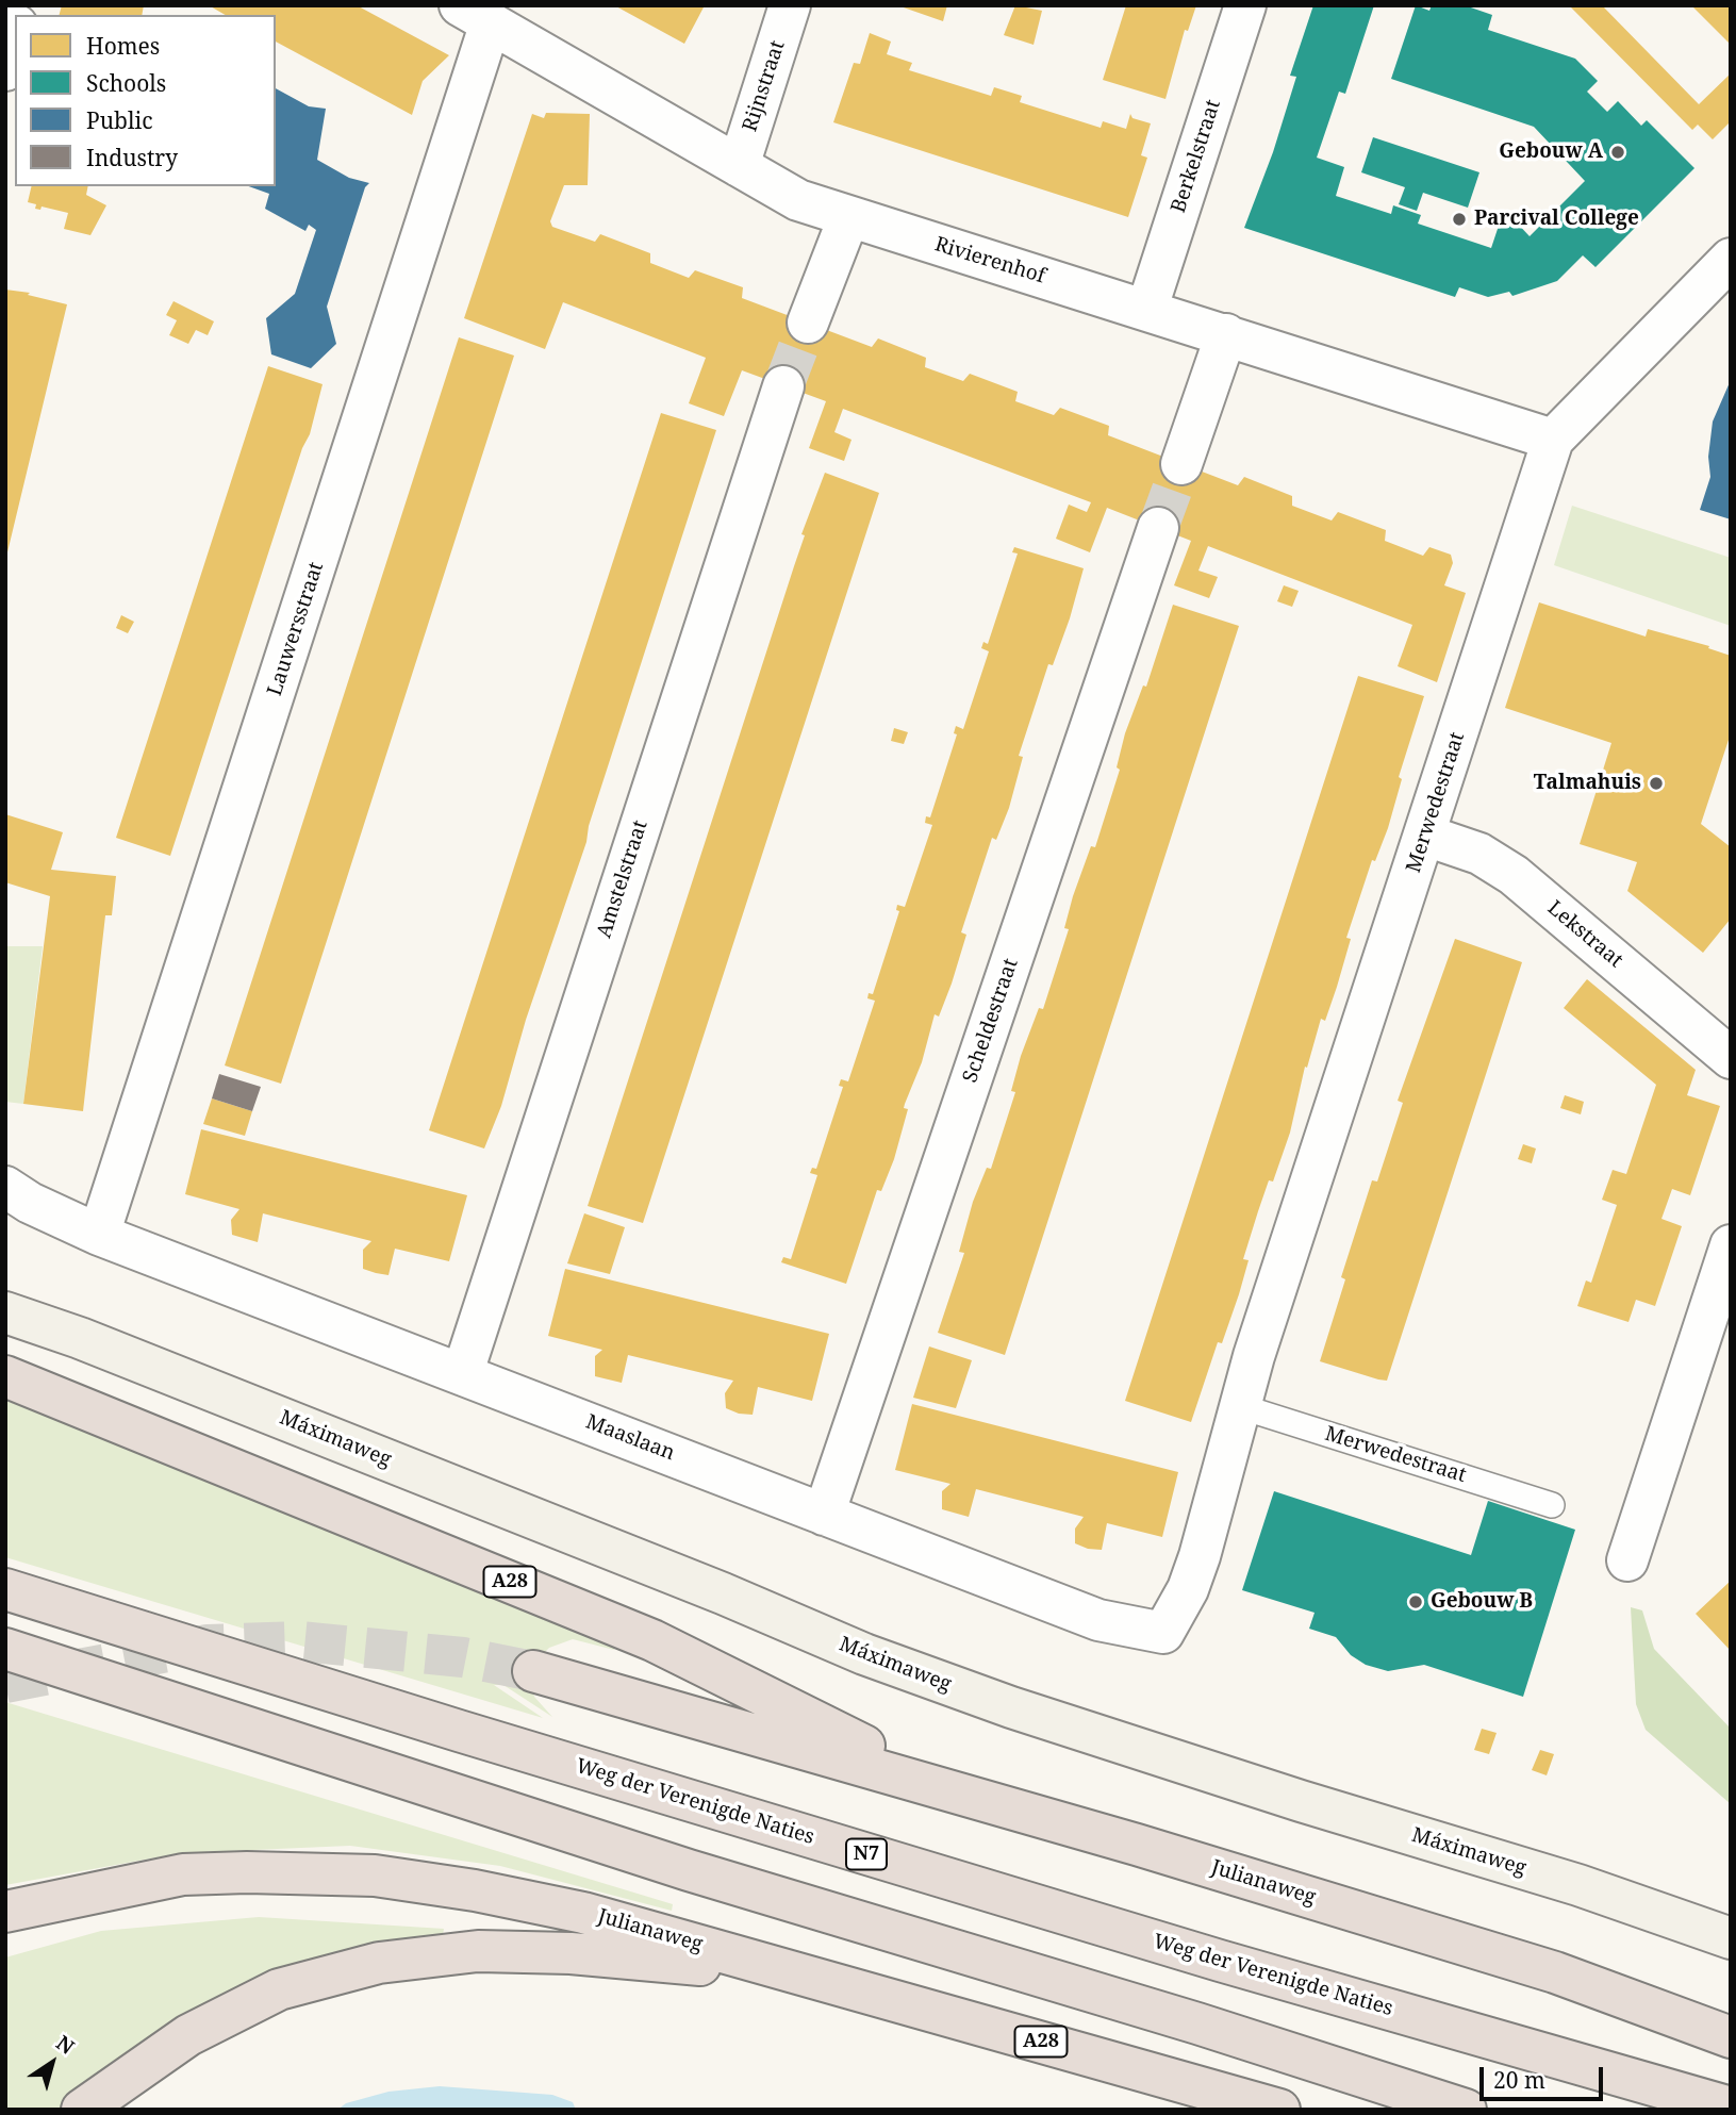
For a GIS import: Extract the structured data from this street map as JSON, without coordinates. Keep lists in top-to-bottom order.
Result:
{
  "streets": {
    "highway": [
      "A28",
      "Weg der Verenigde Naties",
      "N7",
      "Julianaweg"
    ],
    "main road": ["Máximaweg"],
    "street": [
      "Rijnstraat",
      "Berkelstraat",
      "Rivierenhof",
      "Lauwersstraat",
      "Merwedestraat",
      "Amstelstraat",
      "Lekstraat",
      "Scheldestraat",
      "Maaslaan"
    ]
  },
  "crossings": [
    ["Rijnstraat", "Rivierenhof"],
    ["Berkelstraat", "Rivierenhof"],
    ["Rivierenhof", "Lauwersstraat"],
    ["Rivierenhof", "Merwedestraat"],
    ["Lauwersstraat", "Maaslaan"],
    ["Merwedestraat", "Lekstraat"],
    ["Merwedestraat", "Maaslaan"],
    ["Amstelstraat", "Maaslaan"],
    ["Scheldestraat", "Maaslaan"],
    ["A28", "Julianaweg"]
  ],
  "places": [
    "Gebouw A",
    "Parcival College",
    "Talmahuis",
    "Gebouw B"
  ],
  "legend": [
    "Homes",
    "Schools",
    "Public",
    "Industry"
  ],
  "scale_bar": "20 m",
  "north": "top right"
}
